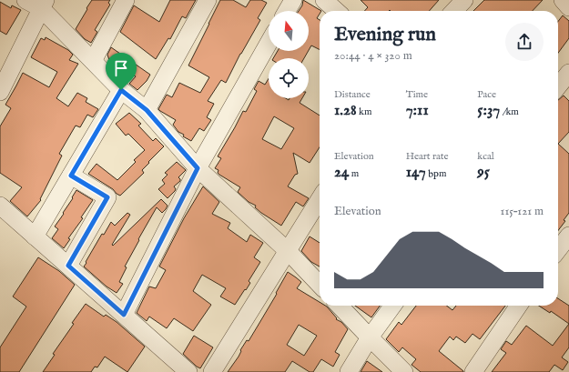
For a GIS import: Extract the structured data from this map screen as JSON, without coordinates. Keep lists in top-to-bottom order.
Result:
{
  "north": "top",
  "page": {
    "heading": ["Evening run", "20:44 · 4 × 320 m"],
    "stats": [
      ["Distance", "1.28 km"],
      ["Time", "7:11"],
      ["Pace", "5:37 /km"],
      ["Elevation", "24 m"],
      ["Heart rate", "147 bpm"],
      ["kcal", "95"]
    ],
    "chart": ["Elevation", "115–121 m"]
  }
}
